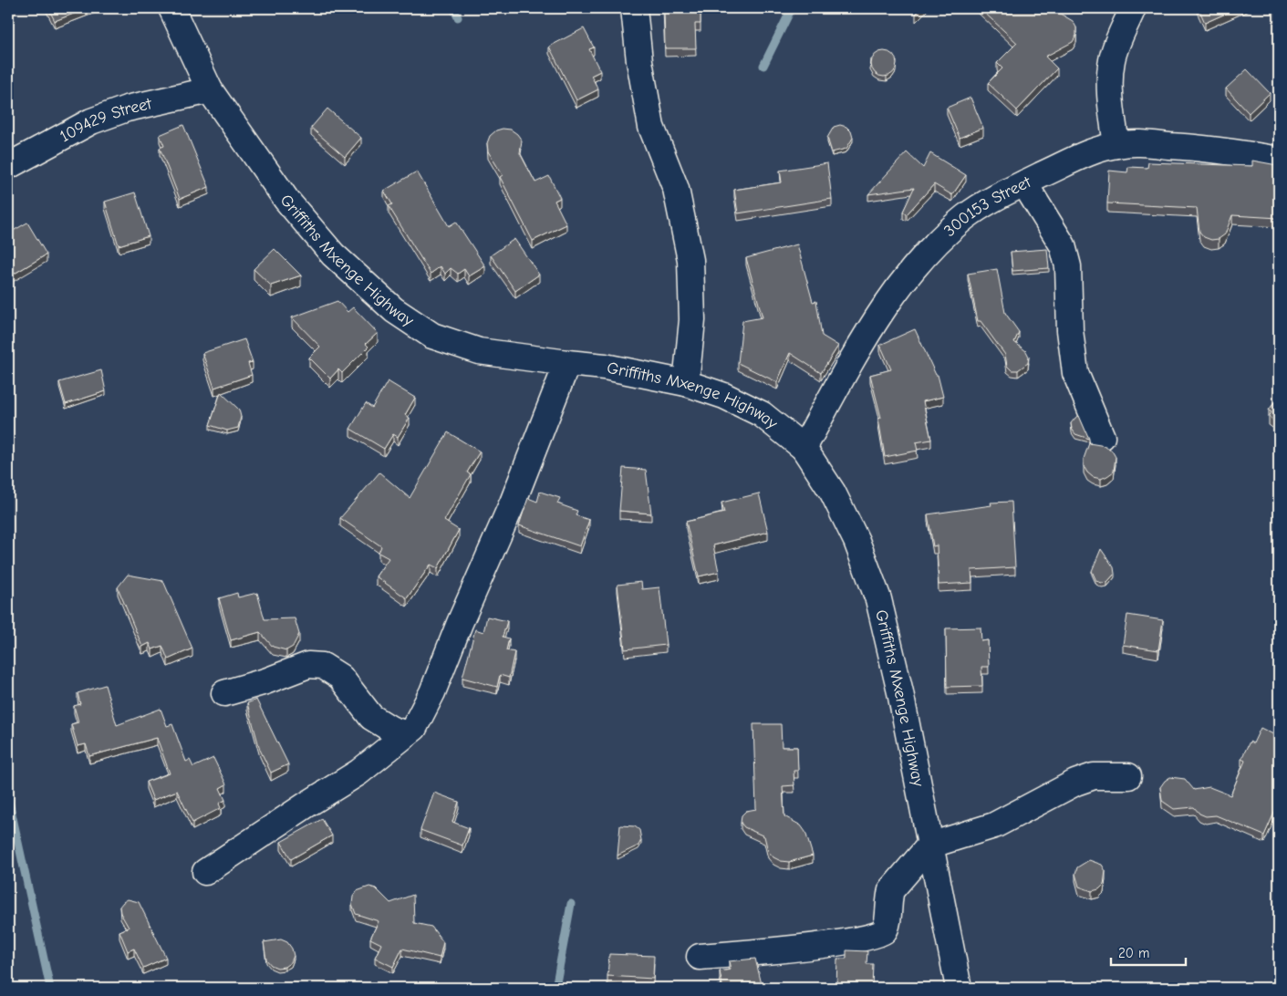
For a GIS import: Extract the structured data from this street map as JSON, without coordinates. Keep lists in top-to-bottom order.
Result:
{
  "streets": {
    "street": ["109429 Street", "300153 Street", "Griffiths Mxenge Highway"]
  },
  "crossings": [
    ["109429 Street", "Griffiths Mxenge Highway"],
    ["300153 Street", "Griffiths Mxenge Highway"]
  ],
  "scale_bar": "20 m"
}
